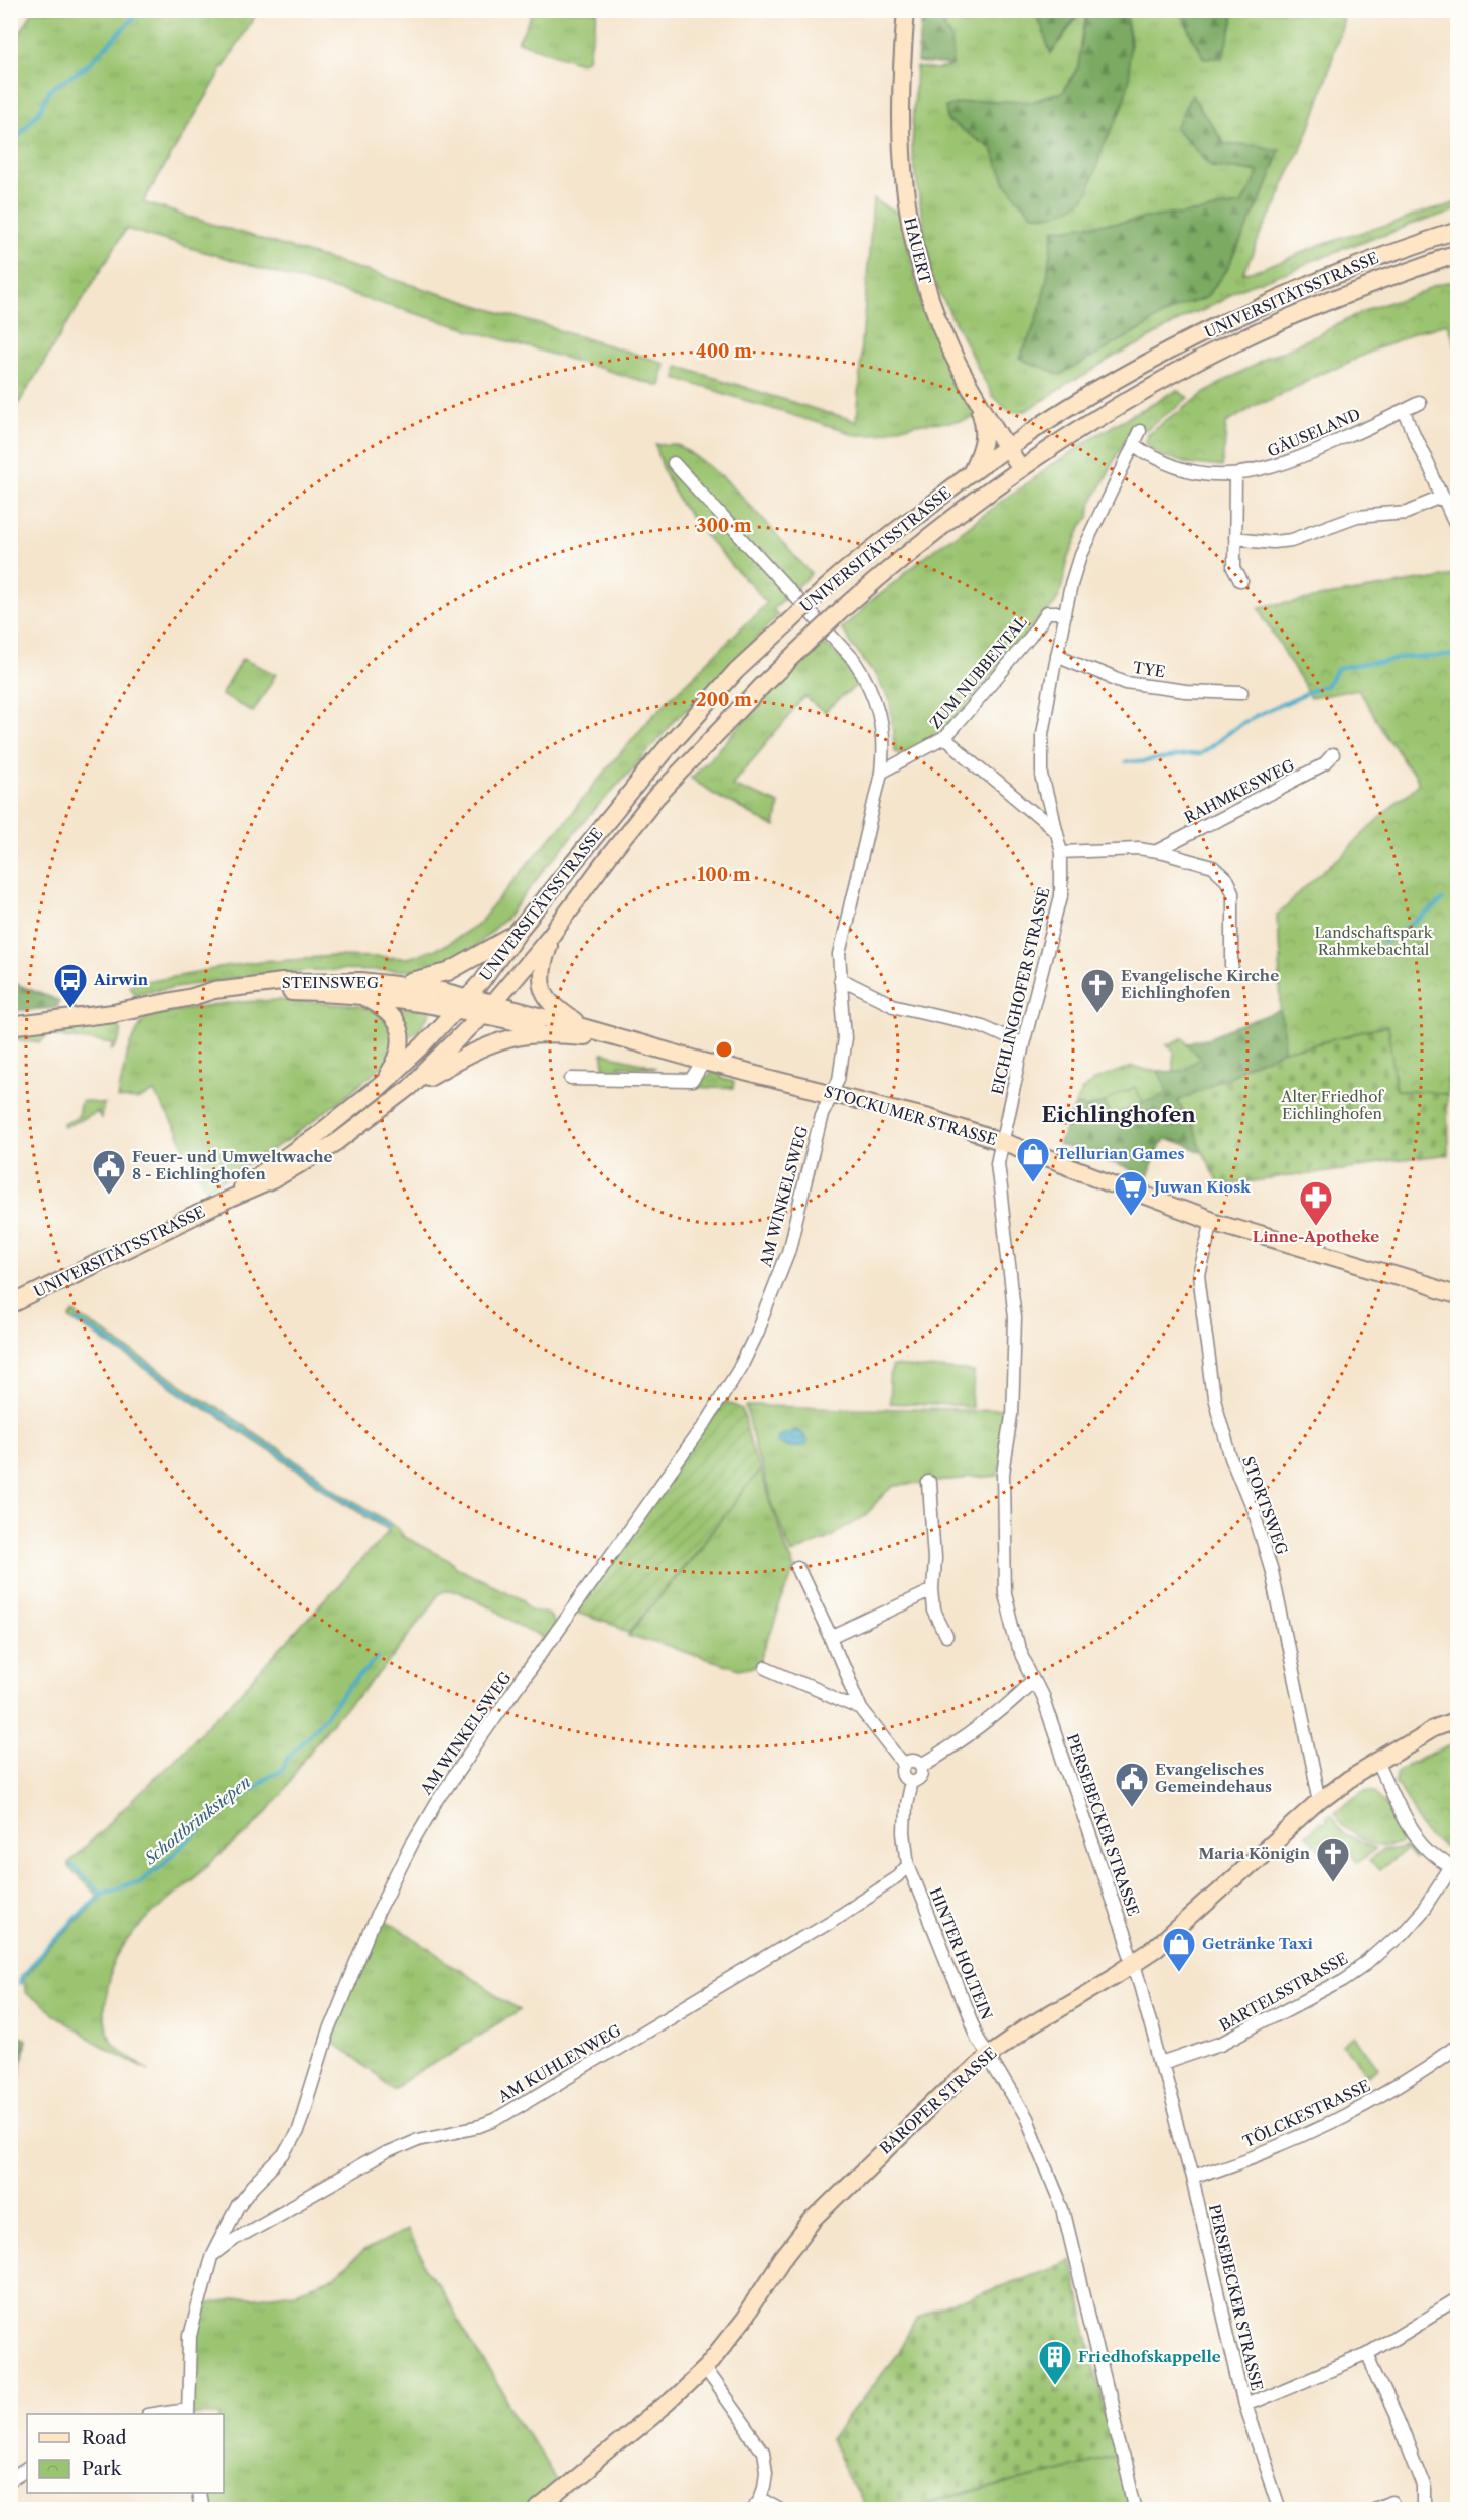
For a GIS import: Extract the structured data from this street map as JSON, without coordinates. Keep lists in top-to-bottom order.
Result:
{
  "streets": {
    "main road": [
      "HAUERT",
      "UNIVERSITÄTSSTRASSE",
      "STEINSWEG",
      "STOCKUMER STRASSE",
      "BAROPER STRASSE"
    ],
    "street": [
      "GÄUSELAND",
      "TYE",
      "ZUM NUBBENTAL",
      "RAHMKESWEG",
      "EICHLINGHOFER STRASSE",
      "AM WINKELSWEG",
      "STORTSWEG",
      "PERSEBECKER STRASSE",
      "HINTER HOLTEIN",
      "BARTELSSTRASSE",
      "AM KUHLENWEG",
      "TÖLCKESTRASSE"
    ]
  },
  "crossings": [
    ["HAUERT", "UNIVERSITÄTSSTRASSE"],
    ["UNIVERSITÄTSSTRASSE", "STEINSWEG"],
    ["UNIVERSITÄTSSTRASSE", "STOCKUMER STRASSE"],
    ["GÄUSELAND", "EICHLINGHOFER STRASSE"],
    ["TYE", "EICHLINGHOFER STRASSE"],
    ["ZUM NUBBENTAL", "EICHLINGHOFER STRASSE"],
    ["STEINSWEG", "STOCKUMER STRASSE"],
    ["EICHLINGHOFER STRASSE", "STOCKUMER STRASSE"],
    ["EICHLINGHOFER STRASSE", "PERSEBECKER STRASSE"],
    ["STOCKUMER STRASSE", "AM WINKELSWEG"],
    ["STOCKUMER STRASSE", "STORTSWEG"],
    ["STOCKUMER STRASSE", "PERSEBECKER STRASSE"],
    ["AM WINKELSWEG", "AM KUHLENWEG"],
    ["STORTSWEG", "BAROPER STRASSE"],
    ["PERSEBECKER STRASSE", "HINTER HOLTEIN"],
    ["PERSEBECKER STRASSE", "BARTELSSTRASSE"],
    ["PERSEBECKER STRASSE", "BAROPER STRASSE"],
    ["PERSEBECKER STRASSE", "TÖLCKESTRASSE"],
    ["HINTER HOLTEIN", "AM KUHLENWEG"],
    ["HINTER HOLTEIN", "BAROPER STRASSE"]
  ],
  "districts": ["Eichlinghofen"],
  "water": ["Schottbrinksiepen"],
  "parks": ["Landschaftspark Rahmkebachtal", "Alter Friedhof Eichlinghofen"],
  "places": {
    "bus stop": ["Airwin"],
    "church": ["Evangelische Kirche Eichlinghofen", "Maria Königin"],
    "shop": ["Tellurian Games", "Getränke Taxi"],
    "public building": ["Feuer- und Umweltwache 8 - Eichlinghofen", "Evangelisches Gemeindehaus"],
    "supermarket": ["Juwan Kiosk"],
    "pharmacy": ["Linne-Apotheke"],
    "building": ["Friedhofskappelle"]
  },
  "legend": ["Road", "Park"],
  "rings": [
    "400 m",
    "300 m",
    "200 m",
    "100 m"
  ]
}
